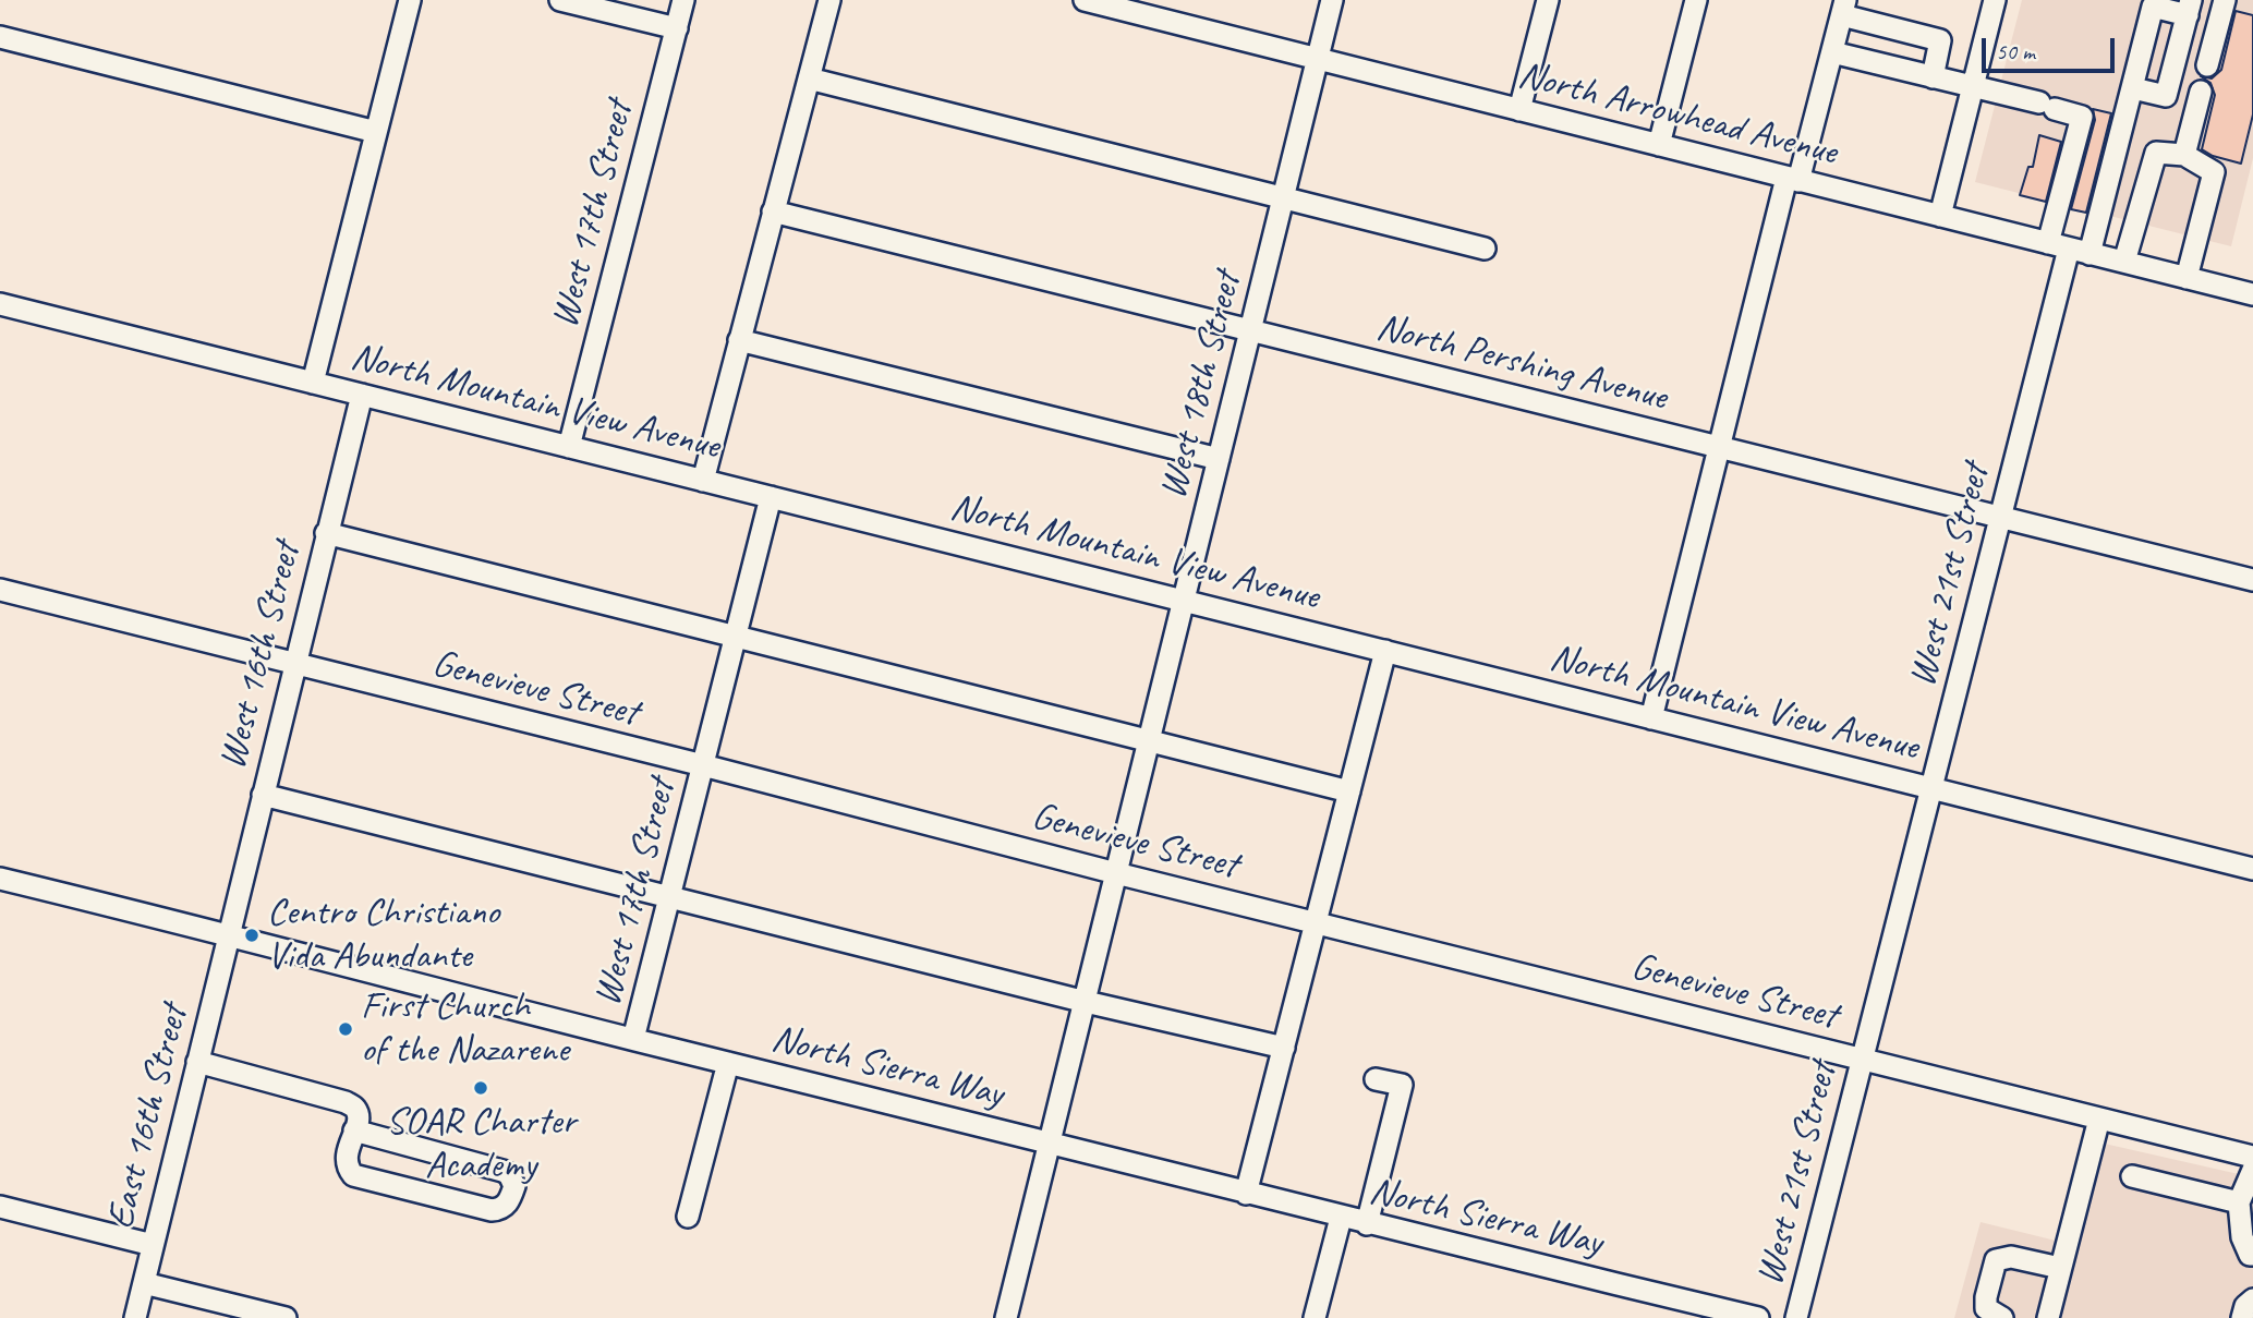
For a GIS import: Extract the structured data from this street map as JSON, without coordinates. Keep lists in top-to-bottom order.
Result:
{
  "streets": {
    "street": [
      "North Arrowhead Avenue",
      "West 17th Street",
      "North Pershing Avenue",
      "West 18th Street",
      "North Mountain View Avenue",
      "West 21st Street",
      "West 16th Street",
      "Genevieve Street",
      "North Sierra Way",
      "East 16th Street"
    ]
  },
  "crossings": [
    ["North Arrowhead Avenue", "West 18th Street"],
    ["North Arrowhead Avenue", "West 21st Street"],
    ["West 17th Street", "North Mountain View Avenue"],
    ["West 17th Street", "Genevieve Street"],
    ["West 17th Street", "North Sierra Way"],
    ["North Pershing Avenue", "West 18th Street"],
    ["North Pershing Avenue", "West 21st Street"],
    ["West 18th Street", "North Mountain View Avenue"],
    ["West 18th Street", "Genevieve Street"],
    ["West 18th Street", "North Sierra Way"],
    ["North Mountain View Avenue", "West 21st Street"],
    ["North Mountain View Avenue", "West 16th Street"],
    ["West 21st Street", "Genevieve Street"],
    ["West 16th Street", "Genevieve Street"],
    ["West 16th Street", "North Sierra Way"],
    ["West 16th Street", "East 16th Street"],
    ["North Sierra Way", "East 16th Street"]
  ],
  "places": ["Centro Christiano Vida Abundante", "First Church of the Nazarene", "SOAR Charter Academy"],
  "scale_bar": "50 m"
}
